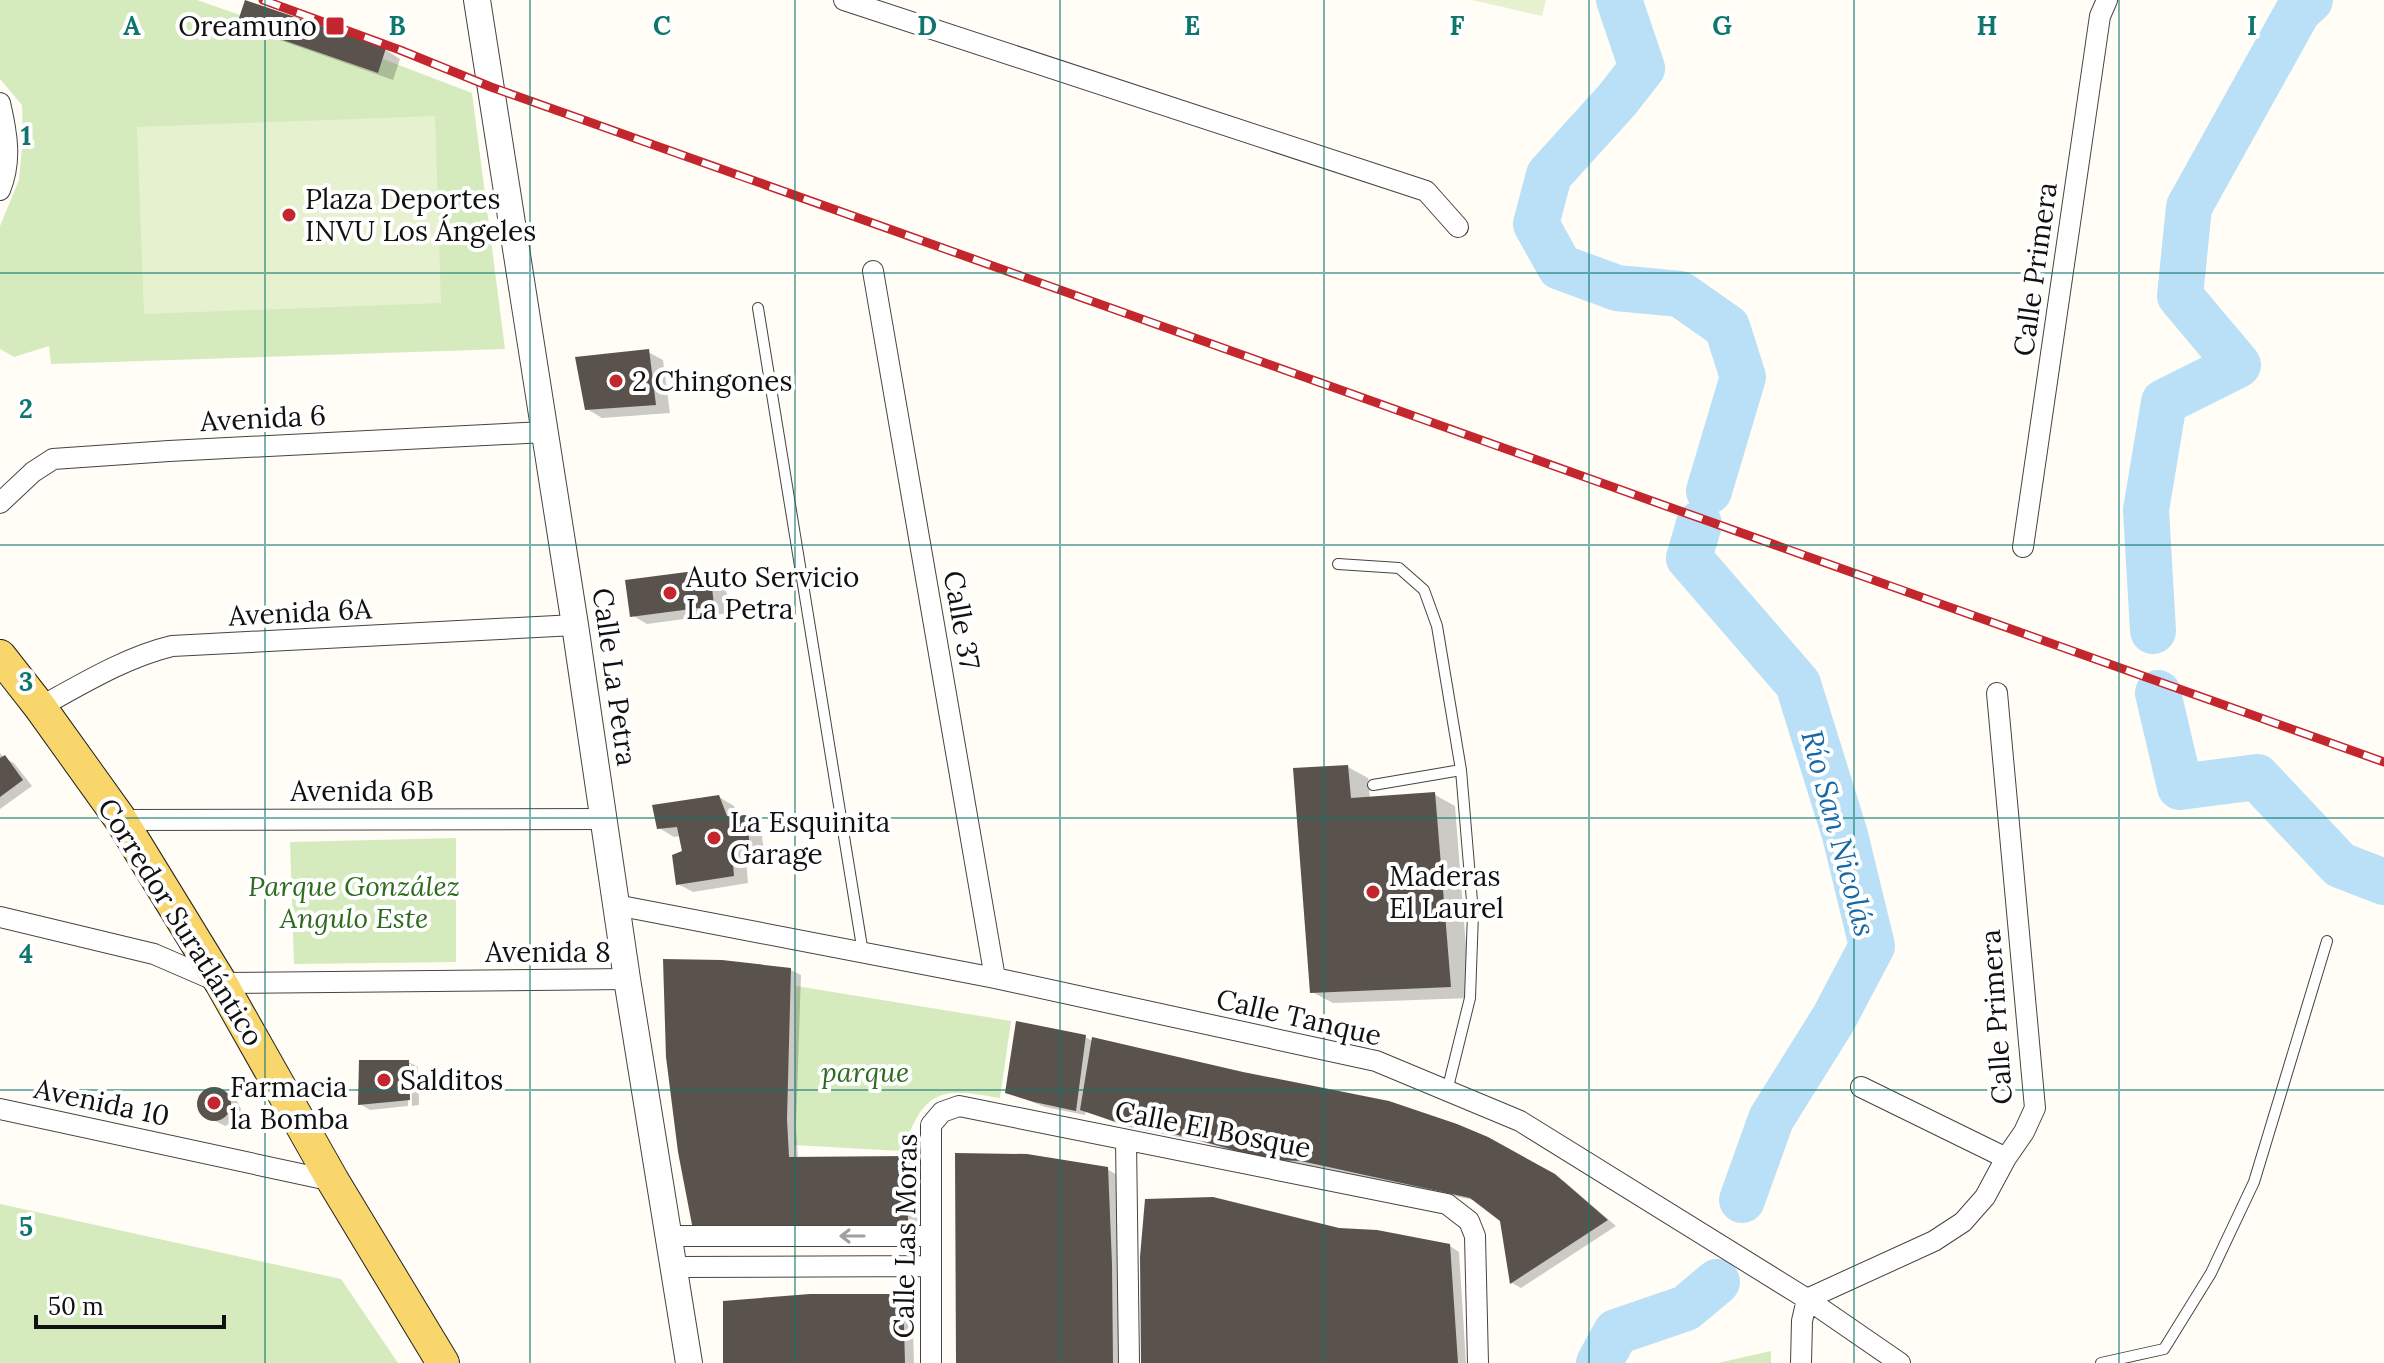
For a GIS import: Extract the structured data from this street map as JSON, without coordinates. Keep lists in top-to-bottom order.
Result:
{
  "streets": {
    "main road": ["Corredor Suratlántico"],
    "street": [
      "Calle Primera",
      "Avenida 6",
      "Avenida 6A",
      "Calle 37",
      "Calle La Petra",
      "Avenida 6B",
      "Avenida 8",
      "Calle Tanque",
      "Avenida 10",
      "Calle El Bosque",
      "Calle Las Moras"
    ]
  },
  "crossings": [
    ["Calle Primera", "Calle Tanque"],
    ["Avenida 6", "Calle La Petra"],
    ["Avenida 6A", "Calle La Petra"],
    ["Avenida 6A", "Corredor Suratlántico"],
    ["Calle 37", "Calle Tanque"],
    ["Calle La Petra", "Avenida 6B"],
    ["Calle La Petra", "Avenida 8"],
    ["Calle La Petra", "Calle Tanque"],
    ["Avenida 6B", "Corredor Suratlántico"],
    ["Corredor Suratlántico", "Avenida 8"],
    ["Corredor Suratlántico", "Avenida 10"],
    ["Calle El Bosque", "Calle Las Moras"]
  ],
  "water": ["Río San Nicolás"],
  "parks": ["Parque González Angulo Este", "parque"],
  "places": {
    "transit": ["Oreamuno"],
    "other": [
      "Plaza Deportes INVU Los Ángeles",
      "2 Chingones",
      "Auto Servicio La Petra",
      "La Esquinita Garage",
      "Maderas El Laurel",
      "Salditos",
      "Farmacia la Bomba"
    ]
  },
  "scale_bar": "50 m",
  "grid": {
    "columns": [
      "A",
      "B",
      "C",
      "D",
      "E",
      "F",
      "G",
      "H",
      "I"
    ],
    "rows": [
      "1",
      "2",
      "3",
      "4",
      "5"
    ]
  }
}
